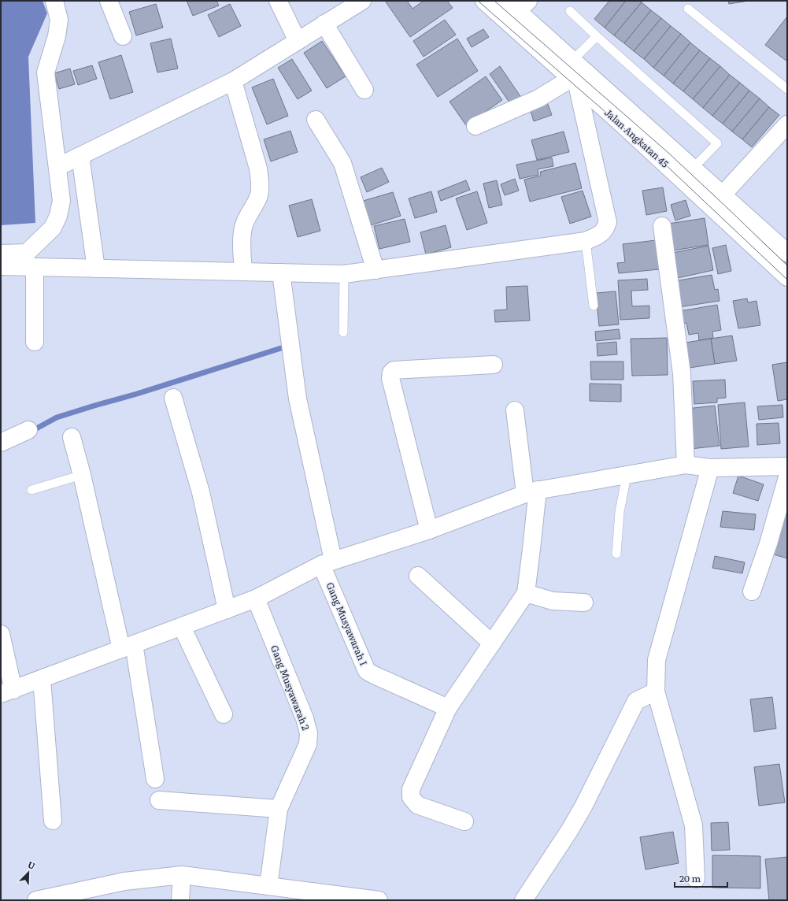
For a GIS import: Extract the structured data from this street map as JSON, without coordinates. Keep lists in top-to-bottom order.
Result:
{
  "streets": {
    "street": ["Jalan Angkatan 45", "Gang Musyawarah I", "Gang Musyawarah 2"]
  },
  "scale_bar": "20 m",
  "north": "top right"
}
